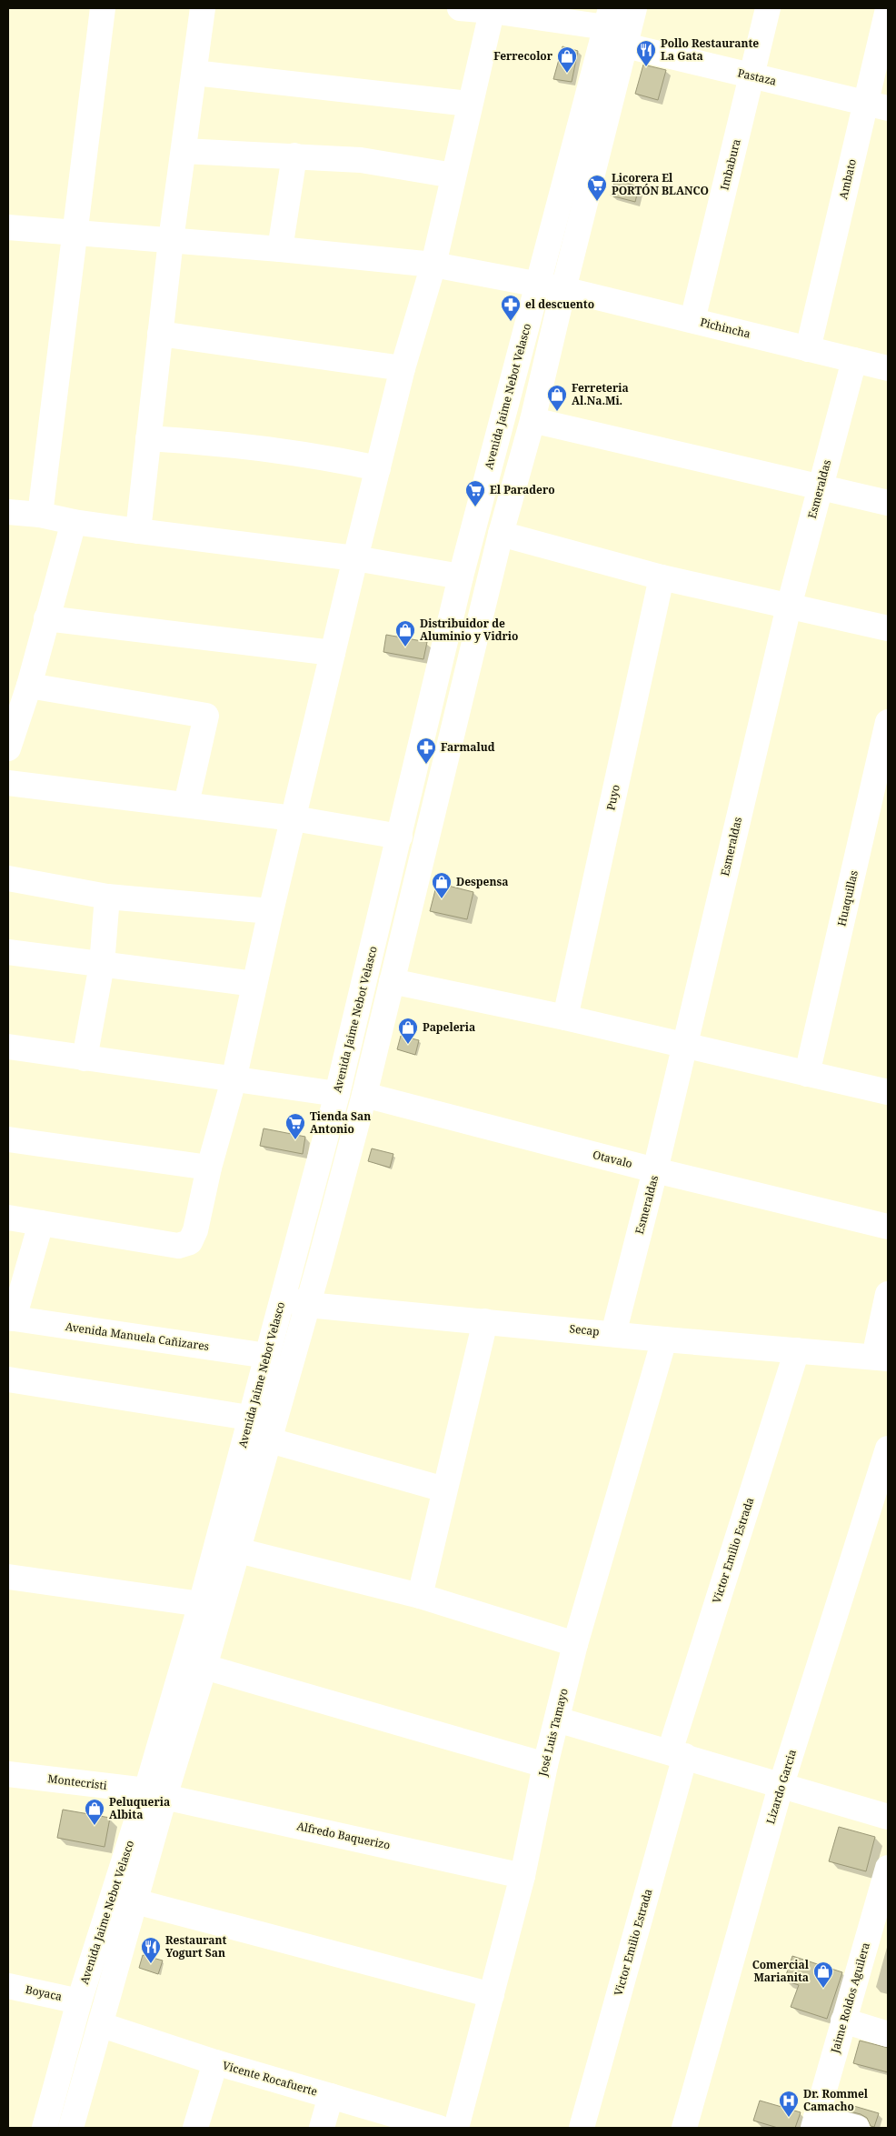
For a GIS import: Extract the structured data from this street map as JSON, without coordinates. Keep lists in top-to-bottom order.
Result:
{
  "streets": {
    "street": [
      "Pastaza",
      "Imbabura",
      "Ambato",
      "Pichincha",
      "Avenida Jaime Nebot Velasco",
      "Esmeraldas",
      "Puyo",
      "Huaquillas",
      "Otavalo",
      "Secap",
      "Avenida Manuela Cañizares",
      "Victor Emilio Estrada",
      "José Luis Tamayo",
      "Montecristi",
      "Lizardo Garcia",
      "Alfredo Baquerizo",
      "Boyaca",
      "Jaime Roldos Aguilera",
      "Vicente Rocafuerte"
    ]
  },
  "crossings": [
    ["Pastaza", "Imbabura"],
    ["Pastaza", "Ambato"],
    ["Pastaza", "Avenida Jaime Nebot Velasco"],
    ["Imbabura", "Pichincha"],
    ["Ambato", "Pichincha"],
    ["Pichincha", "Avenida Jaime Nebot Velasco"],
    ["Pichincha", "Esmeraldas"],
    ["Avenida Jaime Nebot Velasco", "Otavalo"],
    ["Avenida Jaime Nebot Velasco", "Secap"],
    ["Avenida Jaime Nebot Velasco", "Avenida Manuela Cañizares"],
    ["Avenida Jaime Nebot Velasco", "Montecristi"],
    ["Avenida Jaime Nebot Velasco", "Alfredo Baquerizo"],
    ["Avenida Jaime Nebot Velasco", "Boyaca"],
    ["Avenida Jaime Nebot Velasco", "Vicente Rocafuerte"],
    ["Esmeraldas", "Otavalo"],
    ["Esmeraldas", "Secap"],
    ["Secap", "Victor Emilio Estrada"],
    ["Secap", "José Luis Tamayo"],
    ["José Luis Tamayo", "Alfredo Baquerizo"],
    ["Montecristi", "Alfredo Baquerizo"]
  ],
  "places": {
    "restaurant": ["Pollo Restaurante La Gata", "Restaurant Yogurt San"],
    "shop": [
      "Ferrecolor",
      "Ferreteria Al.Na.Mi.",
      "Distribuidor de Aluminio y Vidrio",
      "Despensa",
      "Papeleria",
      "Peluqueria Albita",
      "Comercial Marianita"
    ],
    "supermarket": ["Licorera El PORTÓN BLANCO", "El Paradero", "Tienda San Antonio"],
    "pharmacy": ["el descuento", "Farmalud"],
    "hospital": ["Dr. Rommel Camacho"]
  }
}
